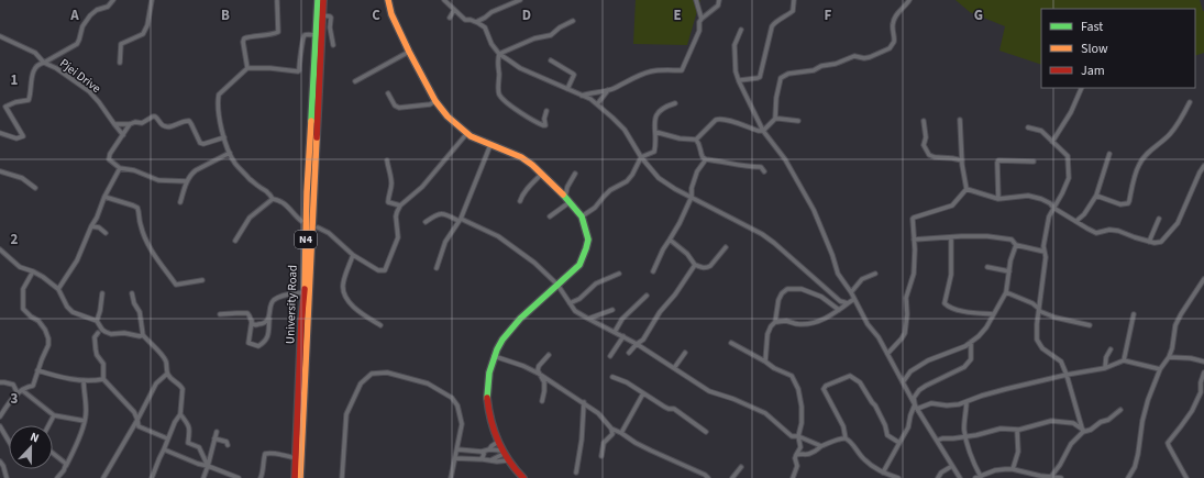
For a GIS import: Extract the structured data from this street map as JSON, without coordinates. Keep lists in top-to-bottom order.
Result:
{
  "streets": {
    "main road": ["N4", "University Road"],
    "street": ["Pjei Drive"]
  },
  "legend": ["Fast", "Slow", "Jam"],
  "north": "top",
  "grid": {
    "columns": [
      "A",
      "B",
      "C",
      "D",
      "E",
      "F",
      "G"
    ],
    "rows": ["1", "2", "3"]
  }
}
